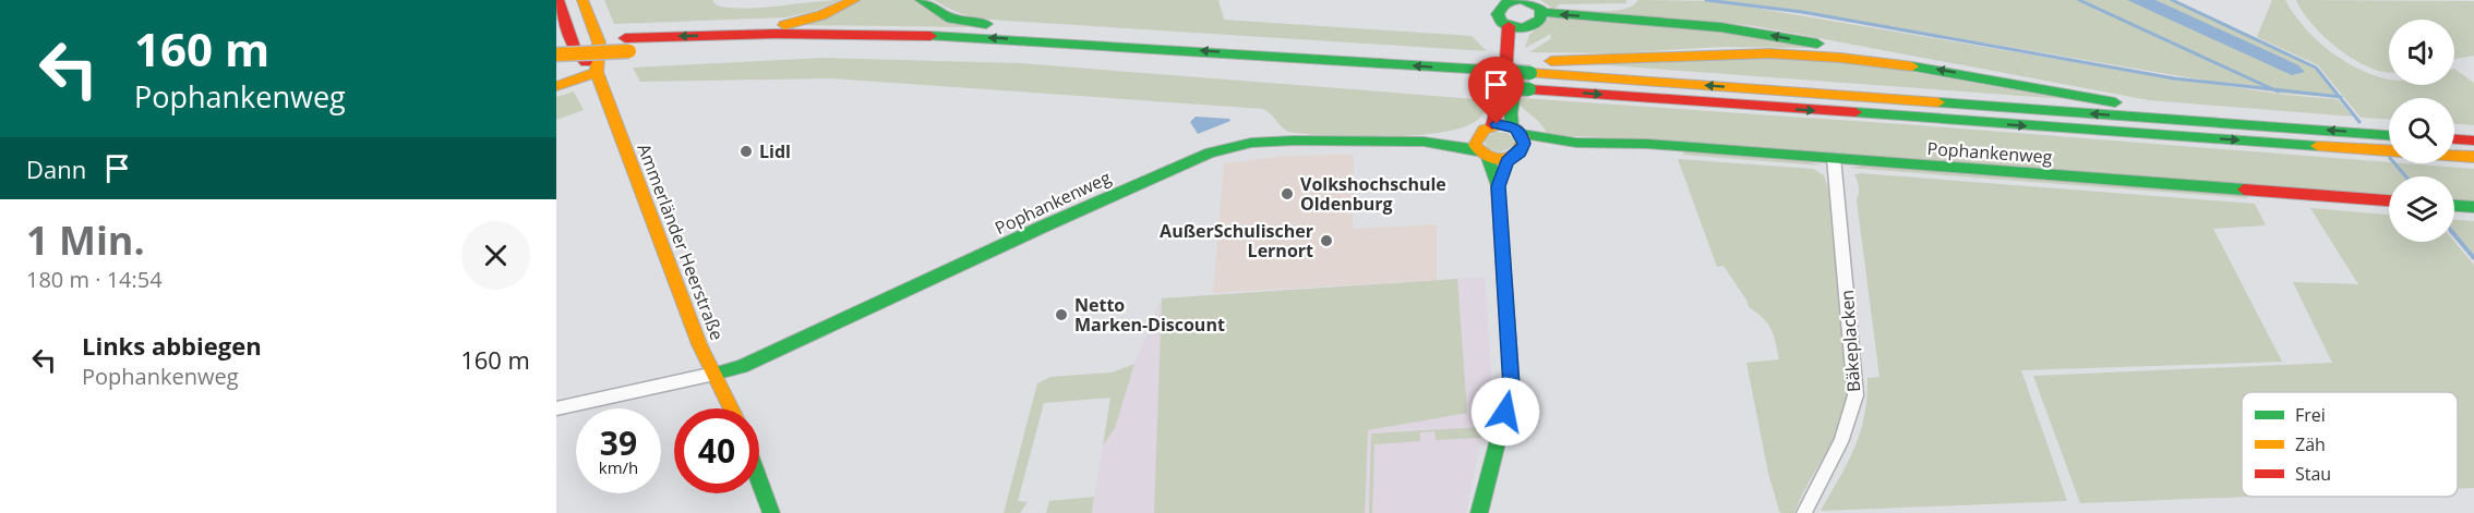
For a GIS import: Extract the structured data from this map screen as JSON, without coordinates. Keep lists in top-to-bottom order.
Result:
{
  "streets": {
    "main road": ["Pophankenweg", "Ammerländer Heerstraße"],
    "street": ["Bäkeplacken"]
  },
  "crossings": [
    ["Pophankenweg", "Ammerländer Heerstraße"],
    ["Pophankenweg", "Bäkeplacken"]
  ],
  "places": [
    "Lidl",
    "Volkshochschule Oldenburg",
    "AußerSchulischer Lernort",
    "Netto Marken-Discount"
  ],
  "legend": ["Frei", "Zäh", "Stau"],
  "page": {
    "turn": ["160 m", "Pophankenweg"],
    "then": "Dann",
    "heading": ["1 Min.", "180 m · 14:54"],
    "list": [
      {
        "name": "Links abbiegen",
        "note": "Pophankenweg",
        "value": "160 m"
      }
    ],
    "speed": "39 km/h",
    "limit": "40"
  }
}
